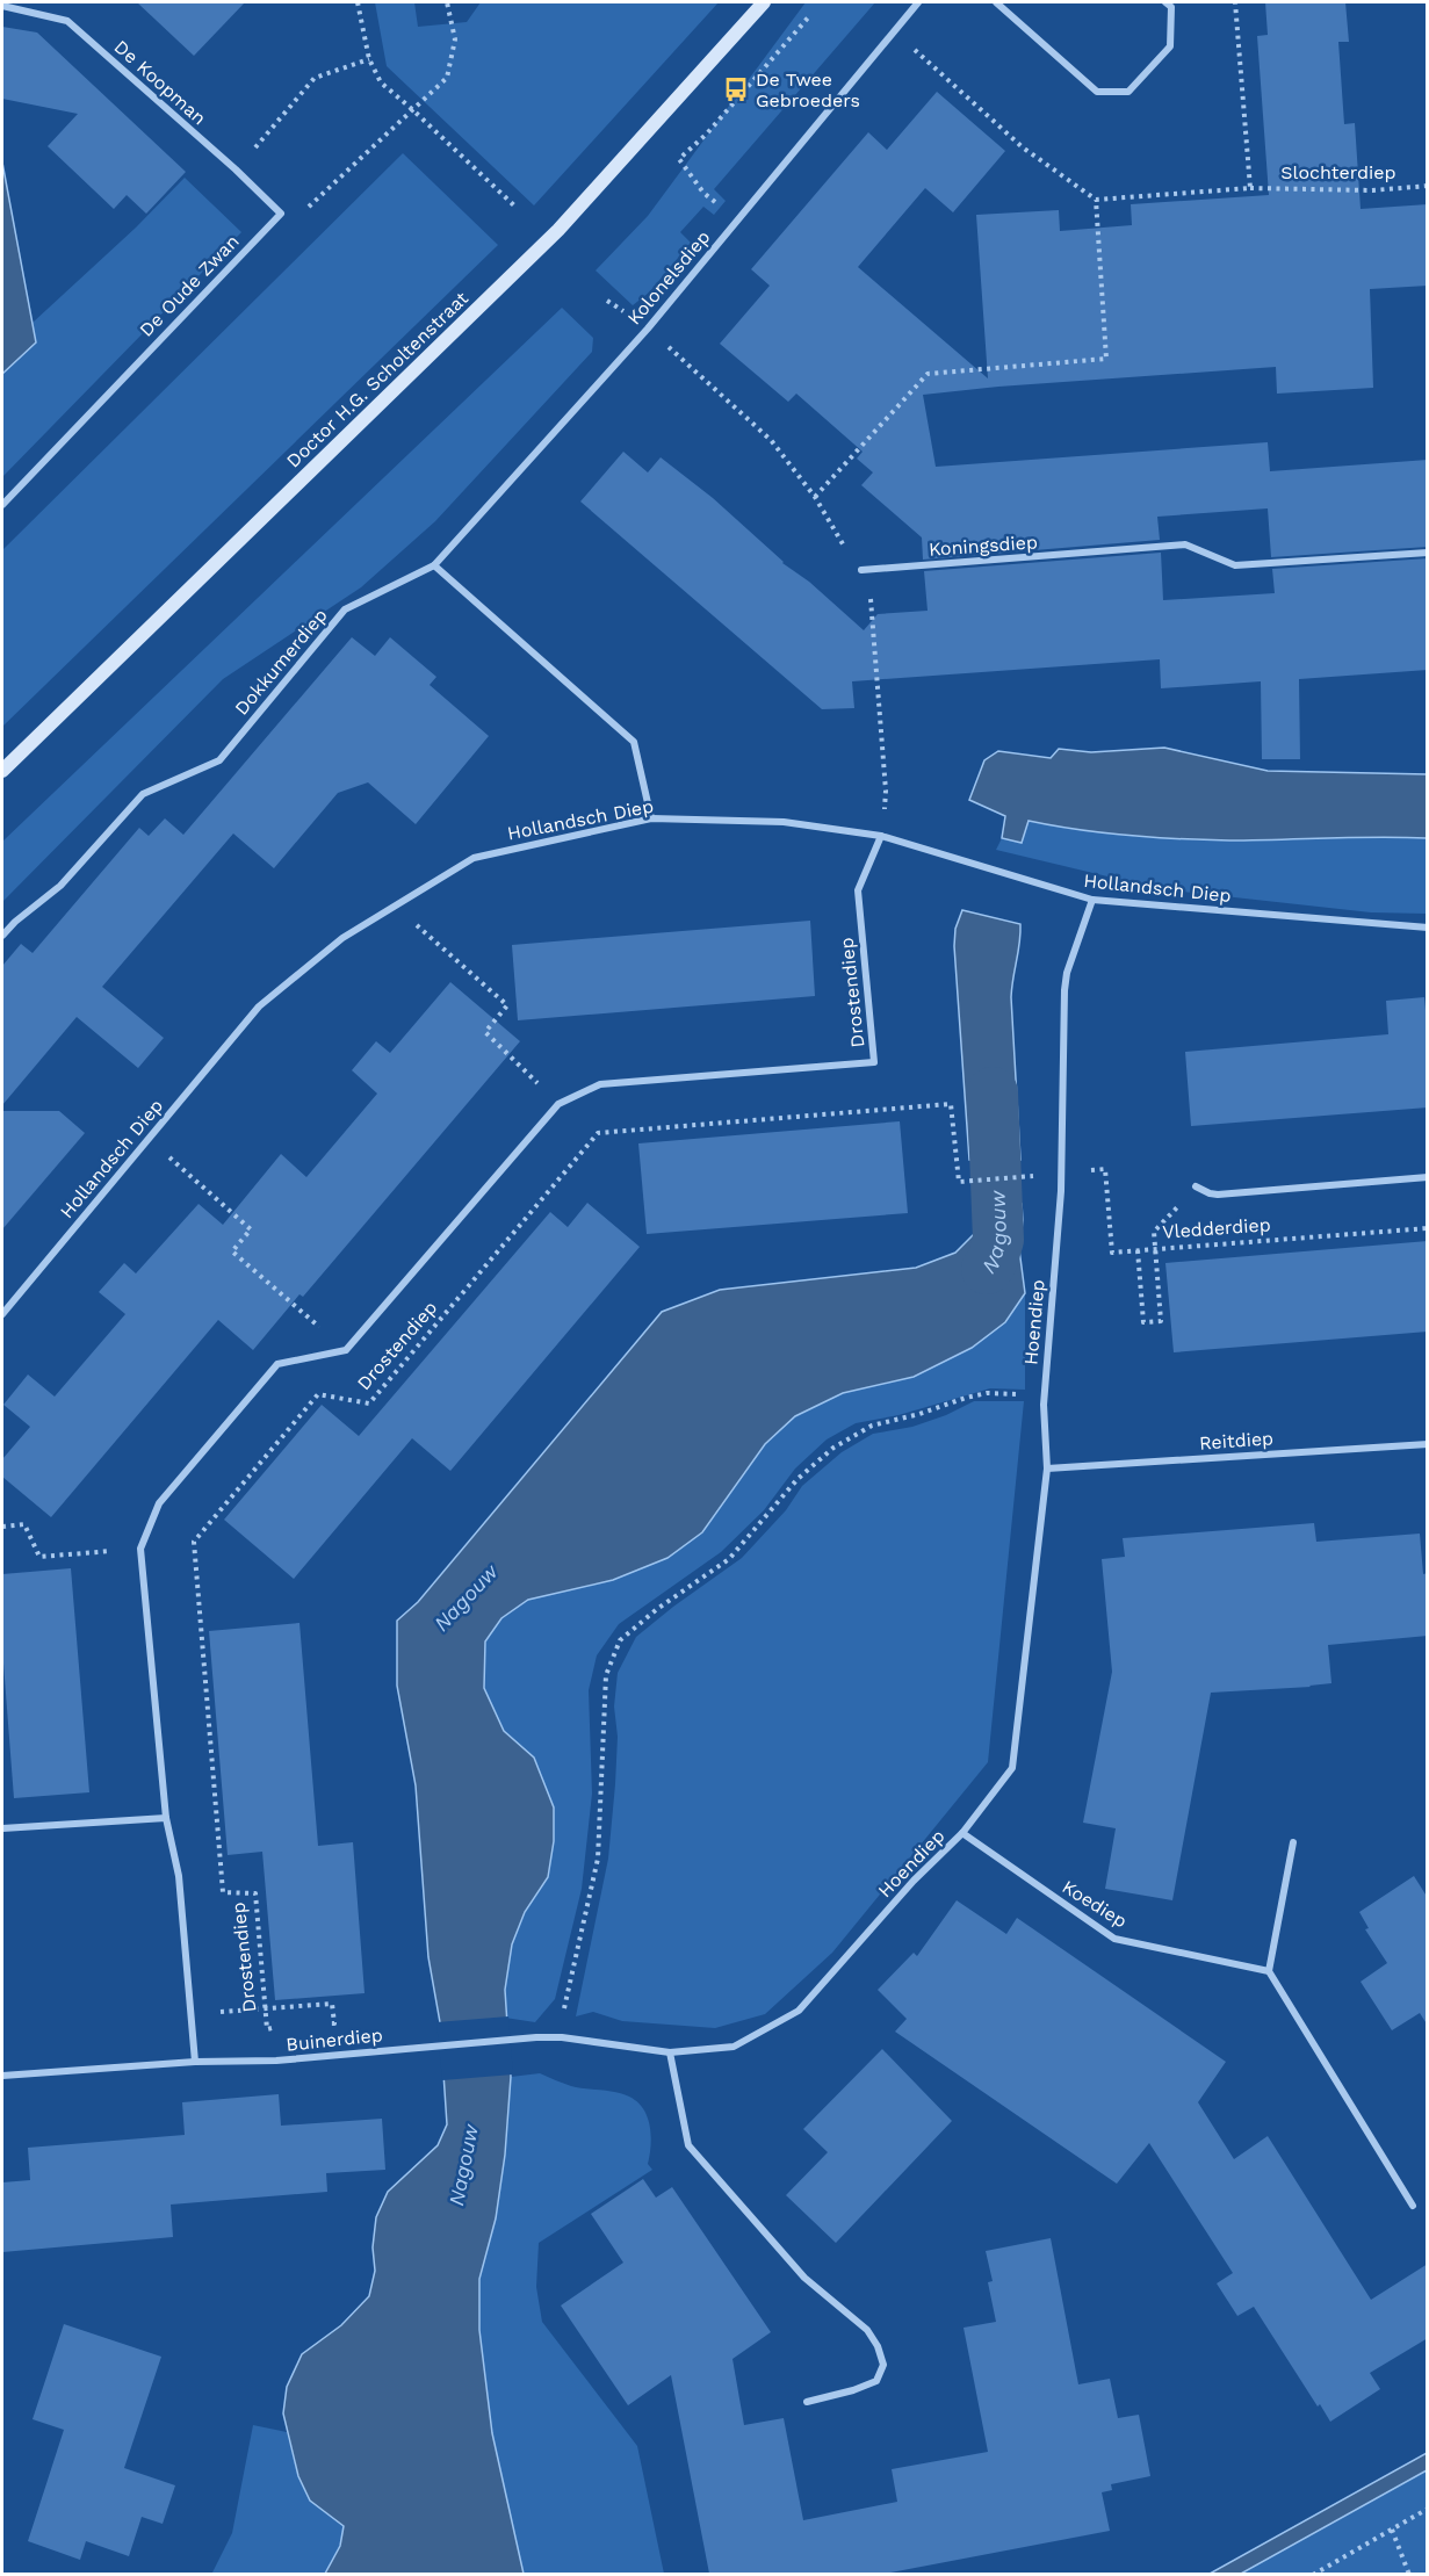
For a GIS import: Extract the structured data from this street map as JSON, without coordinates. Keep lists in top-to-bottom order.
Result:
{
  "streets": {
    "main road": ["Doctor H.G. Scholtenstraat"],
    "street": [
      "De Koopman",
      "Kolonelsdiep",
      "De Oude Zwan",
      "Koningsdiep",
      "Dokkumerdiep",
      "Hollandsch Diep",
      "Drostendiep",
      "Vledderdiep",
      "Hoendiep",
      "Reitdiep",
      "Koediep",
      "Buinerdiep"
    ],
    "path": ["Slochterdiep"]
  },
  "crossings": [
    ["De Koopman", "De Oude Zwan"],
    ["Kolonelsdiep", "Dokkumerdiep"],
    ["Hollandsch Diep", "Drostendiep"],
    ["Hollandsch Diep", "Hoendiep"],
    ["Drostendiep", "Buinerdiep"],
    ["Hoendiep", "Reitdiep"],
    ["Hoendiep", "Koediep"],
    ["Hoendiep", "Buinerdiep"]
  ],
  "water": ["Nagouw"],
  "places": {
    "bus stop": ["De Twee Gebroeders"]
  }
}
